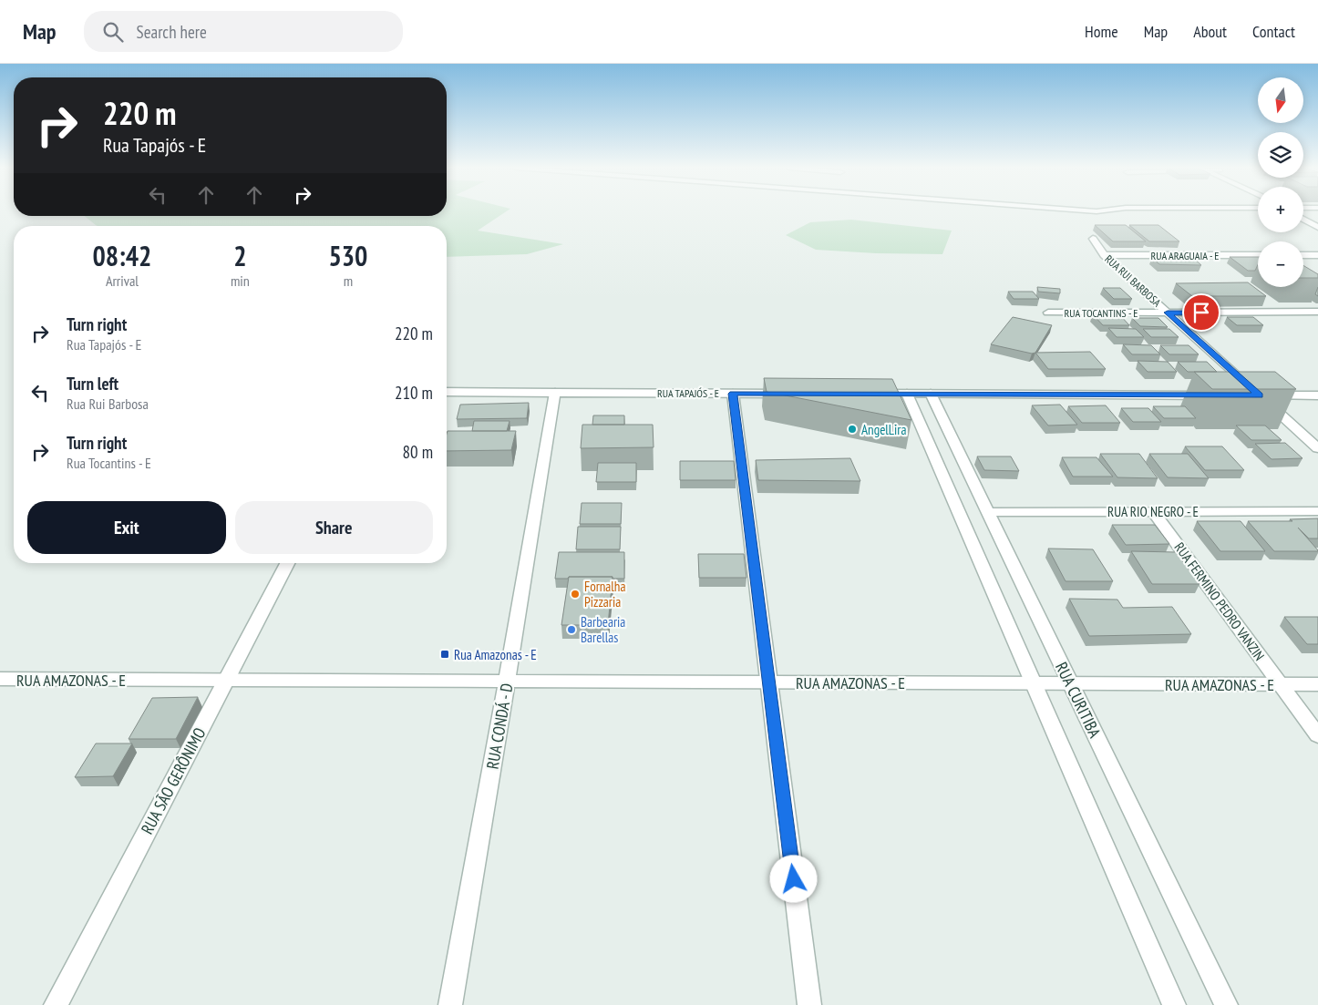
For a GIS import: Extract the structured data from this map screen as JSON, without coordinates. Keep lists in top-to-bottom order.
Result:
{
  "streets": {
    "street": [
      "RUA ARAGUAIA - E",
      "RUA RUI BARBOSA",
      "RUA TOCANTINS - E",
      "RUA TAPAJÓS - E",
      "RUA RIO NEGRO - E",
      "RUA FERMINO PEDRO VANZIN",
      "RUA AMAZONAS - E",
      "RUA CURITIBA",
      "RUA CONDÁ - D",
      "RUA SÃO GERÔNIMO"
    ]
  },
  "crossings": [
    ["RUA ARAGUAIA - E", "RUA RUI BARBOSA"],
    ["RUA RUI BARBOSA", "RUA TOCANTINS - E"],
    ["RUA TAPAJÓS - E", "RUA CONDÁ - D"],
    ["RUA RIO NEGRO - E", "RUA FERMINO PEDRO VANZIN"],
    ["RUA RIO NEGRO - E", "RUA CURITIBA"],
    ["RUA FERMINO PEDRO VANZIN", "RUA AMAZONAS - E"],
    ["RUA AMAZONAS - E", "RUA CURITIBA"],
    ["RUA AMAZONAS - E", "RUA CONDÁ - D"],
    ["RUA AMAZONAS - E", "RUA SÃO GERÔNIMO"]
  ],
  "places": {
    "other": ["AngelLira", "Fornalha Pizzaria", "Barbearia Barellas"],
    "transit": ["Rua Amazonas - E"]
  },
  "north": "bottom",
  "page": {
    "header": "Map",
    "search": "Search here",
    "nav": [
      "Home",
      "Map",
      "About",
      "Contact"
    ],
    "map_buttons": ["+", "−"],
    "turn": ["220 m", "Rua Tapajós - E"],
    "eta": [
      "08:42",
      "Arrival",
      "2",
      "min",
      "530",
      "m"
    ],
    "list": [
      {
        "name": "Turn right",
        "note": "Rua Tapajós - E",
        "value": "220 m"
      },
      {
        "name": "Turn left",
        "note": "Rua Rui Barbosa",
        "value": "210 m"
      },
      {
        "name": "Turn right",
        "note": "Rua Tocantins - E",
        "value": "80 m"
      }
    ],
    "buttons": ["Exit", "Share"]
  }
}
